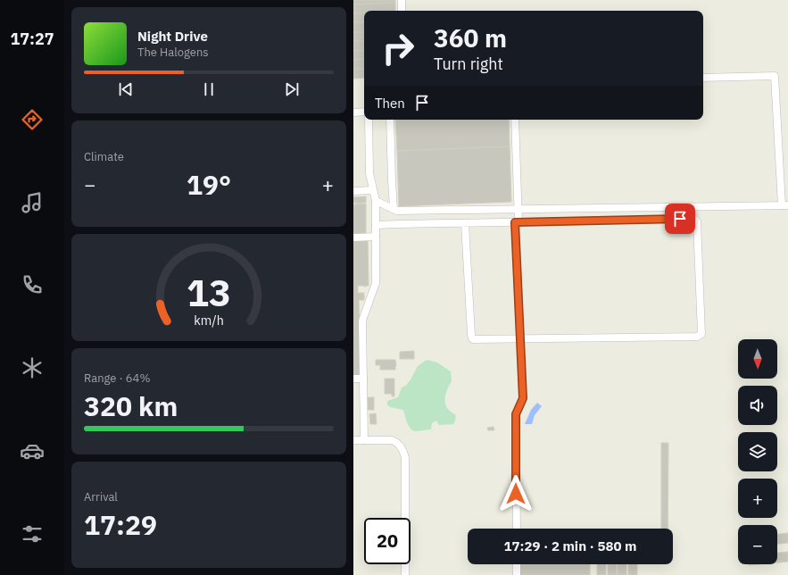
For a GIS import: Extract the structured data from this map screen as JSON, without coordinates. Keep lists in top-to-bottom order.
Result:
{
  "north": "bottom",
  "page": {
    "tabs": "17:27",
    "turn": ["360 m", "Turn right"],
    "song": ["Night Drive", "The Halogens"],
    "then": "Then",
    "tile": [
      "Climate",
      ["Range · 64%", "320 km"],
      ["Arrival", "17:29"]
    ],
    "heat": ["−", "19°", "+"],
    "map_buttons": ["+", "−"],
    "limit": "20",
    "trip": "17:29 · 2 min · 580 m",
    "gauge": ["13", "km/h"]
  }
}
